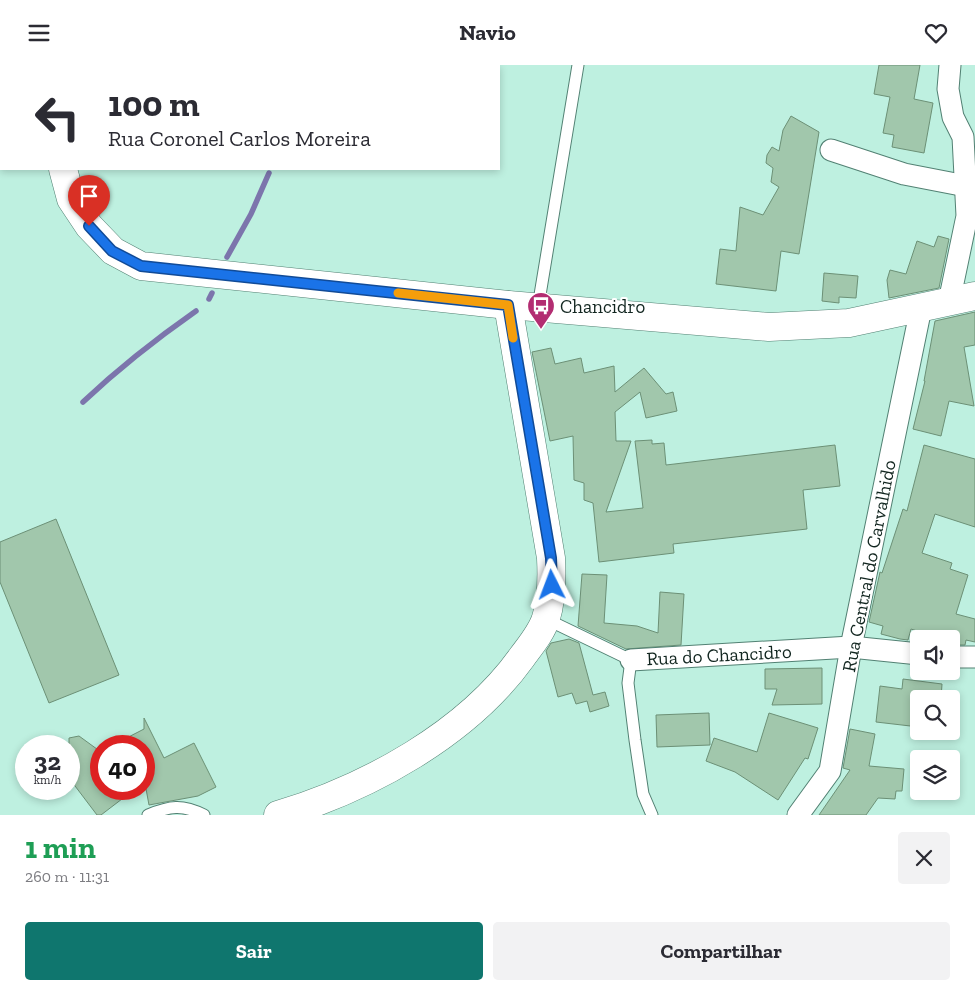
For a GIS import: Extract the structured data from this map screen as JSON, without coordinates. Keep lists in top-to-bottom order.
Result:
{
  "streets": {
    "street": ["Rua Central do Carvalhido", "Rua do Chancidro"]
  },
  "crossings": [
    ["Rua Central do Carvalhido", "Rua do Chancidro"]
  ],
  "places": {
    "bus stop": ["Chancidro"]
  },
  "page": {
    "header": "Navio",
    "turn": ["100 m", "Rua Coronel Carlos Moreira"],
    "speed": "32 km/h",
    "limit": "40",
    "heading": ["1 min", "260 m · 11:31"],
    "buttons": ["Sair", "Compartilhar"]
  }
}
